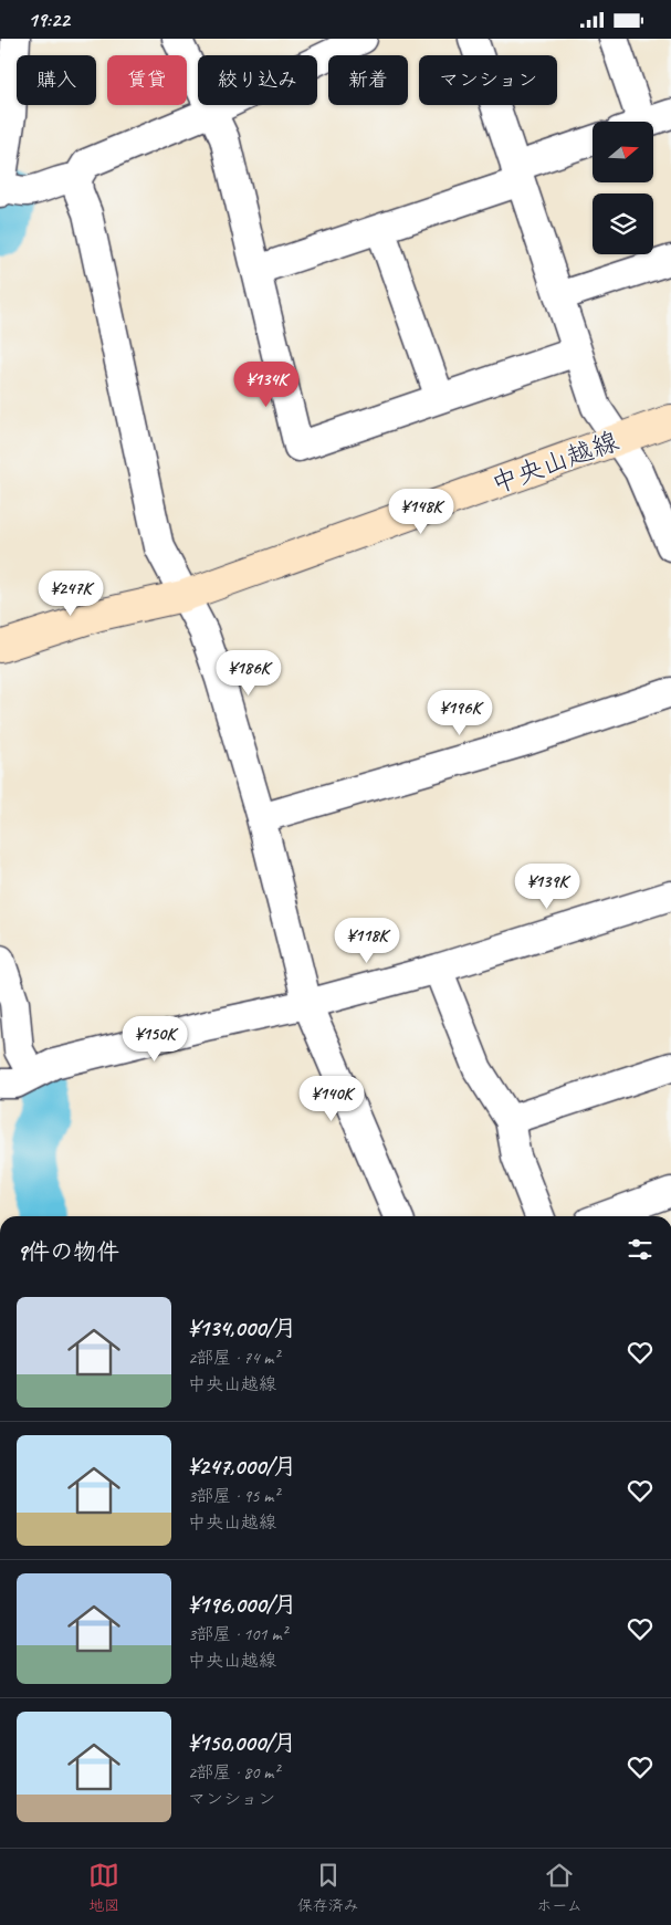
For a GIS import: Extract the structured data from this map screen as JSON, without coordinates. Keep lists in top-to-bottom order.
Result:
{
  "streets": {
    "street": ["中央山越線"]
  },
  "north": "right",
  "page": {
    "status": "19:22",
    "chip": [
      "購入",
      "賃貸",
      "絞り込み",
      "新着",
      "マンション"
    ],
    "price": [
      "¥134K",
      "¥148K",
      "¥247K",
      "¥186K",
      "¥196K",
      "¥139K",
      "¥118K",
      "¥150K",
      "¥140K"
    ],
    "heading": "9件の物件",
    "list": [
      {
        "name": "¥134,000/月",
        "note": "2部屋 · 74 m² · 中央山越線"
      },
      {
        "name": "¥247,000/月",
        "note": "3部屋 · 95 m² · 中央山越線"
      },
      {
        "name": "¥196,000/月",
        "note": "3部屋 · 101 m² · 中央山越線"
      },
      {
        "name": "¥150,000/月",
        "note": "2部屋 · 80 m² · マンション"
      }
    ],
    "tabs": ["地図", "保存済み", "ホーム"]
  }
}
